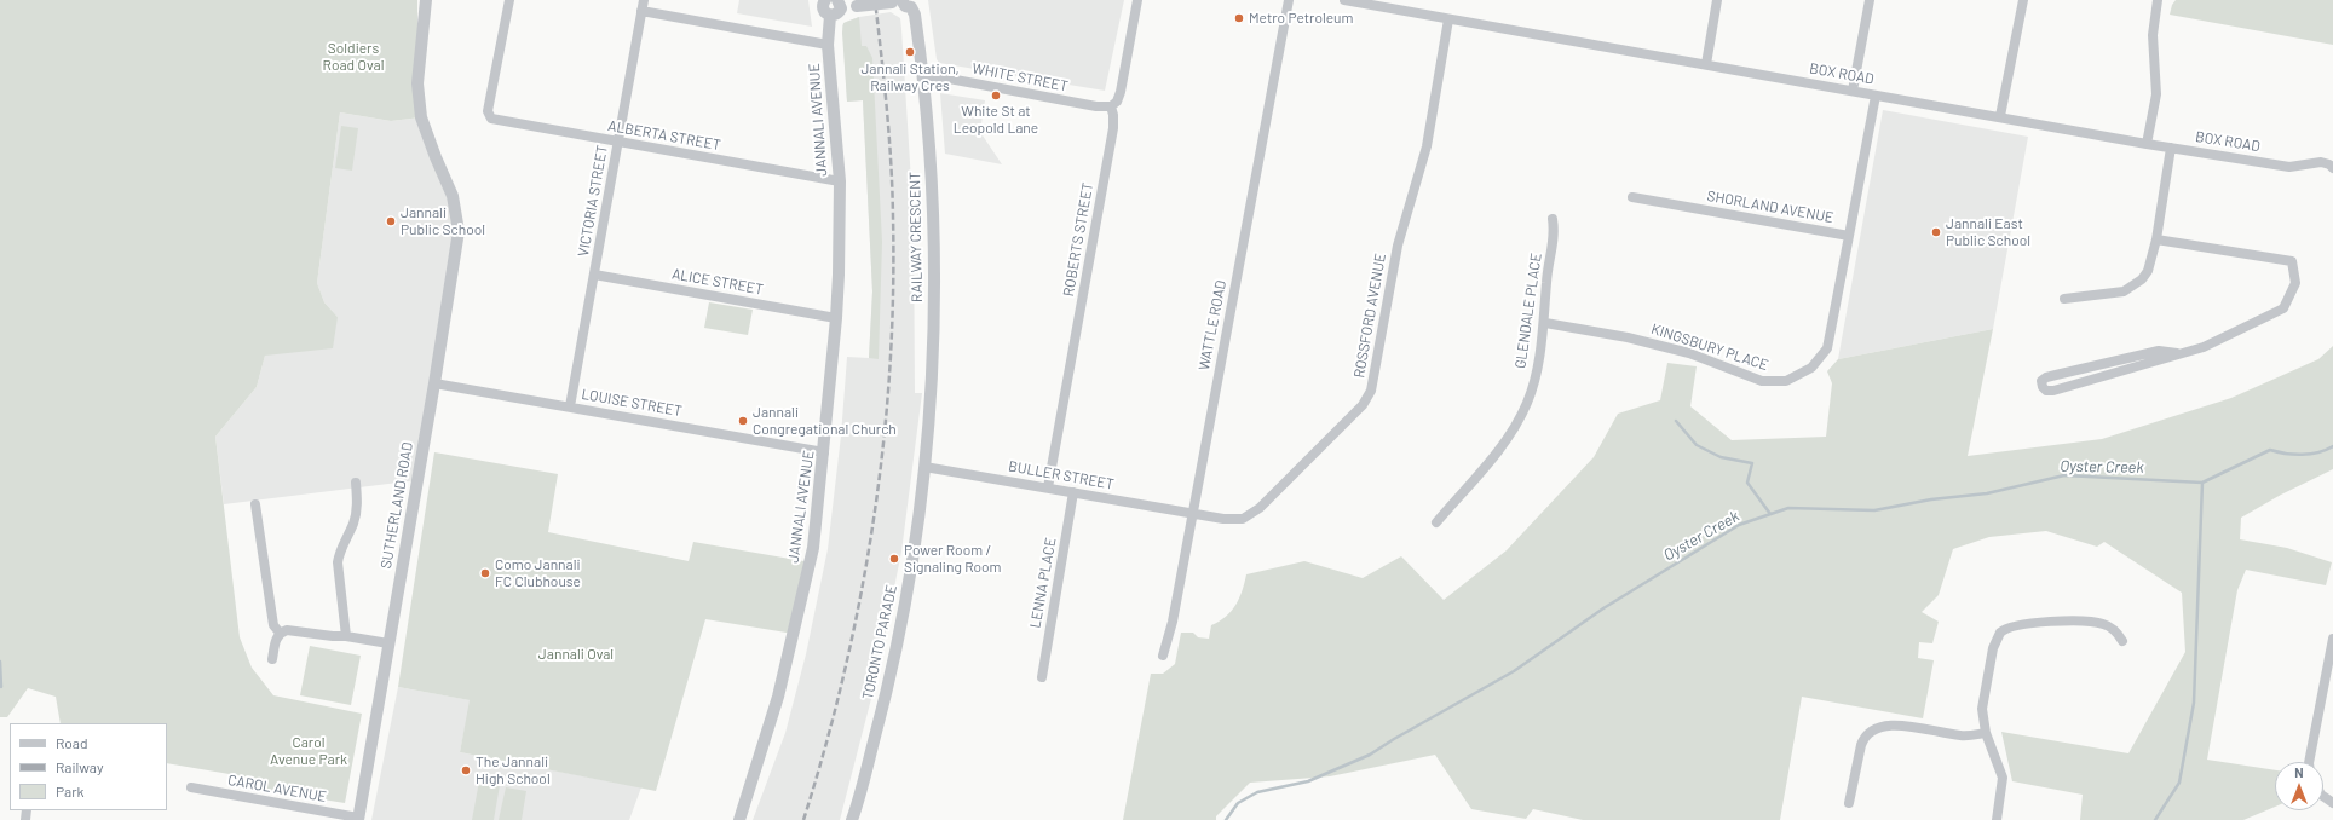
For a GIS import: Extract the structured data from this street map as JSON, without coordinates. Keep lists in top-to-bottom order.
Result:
{
  "streets": {
    "street": [
      "BOX ROAD",
      "WHITE STREET",
      "JANNALI AVENUE",
      "ALBERTA STREET",
      "VICTORIA STREET",
      "SHORLAND AVENUE",
      "RAILWAY CRESCENT",
      "ROBERTS STREET",
      "ALICE STREET",
      "GLENDALE PLACE",
      "ROSSFORD AVENUE",
      "WATTLE ROAD",
      "KINGSBURY PLACE",
      "LOUISE STREET",
      "BULLER STREET",
      "SUTHERLAND ROAD",
      "LENNA PLACE",
      "TORONTO PARADE",
      "CAROL AVENUE"
    ]
  },
  "crossings": [
    ["BOX ROAD", "SHORLAND AVENUE"],
    ["BOX ROAD", "ROSSFORD AVENUE"],
    ["WHITE STREET", "RAILWAY CRESCENT"],
    ["WHITE STREET", "ROBERTS STREET"],
    ["JANNALI AVENUE", "ALBERTA STREET"],
    ["JANNALI AVENUE", "ALICE STREET"],
    ["JANNALI AVENUE", "LOUISE STREET"],
    ["ALBERTA STREET", "VICTORIA STREET"],
    ["VICTORIA STREET", "ALICE STREET"],
    ["VICTORIA STREET", "LOUISE STREET"],
    ["SHORLAND AVENUE", "KINGSBURY PLACE"],
    ["RAILWAY CRESCENT", "BULLER STREET"],
    ["RAILWAY CRESCENT", "TORONTO PARADE"],
    ["ROBERTS STREET", "BULLER STREET"],
    ["GLENDALE PLACE", "KINGSBURY PLACE"],
    ["ROSSFORD AVENUE", "WATTLE ROAD"],
    ["ROSSFORD AVENUE", "BULLER STREET"],
    ["WATTLE ROAD", "BULLER STREET"],
    ["LOUISE STREET", "SUTHERLAND ROAD"],
    ["BULLER STREET", "LENNA PLACE"],
    ["BULLER STREET", "TORONTO PARADE"],
    ["SUTHERLAND ROAD", "CAROL AVENUE"]
  ],
  "water": ["Oyster Creek"],
  "parks": ["Soldiers Road Oval", "Jannali Oval", "Carol Avenue Park"],
  "places": [
    "Metro Petroleum",
    "Jannali Station, Railway Cres",
    "White St at Leopold Lane",
    "Jannali Public School",
    "Jannali East Public School",
    "Jannali Congregational Church",
    "Power Room / Signaling Room",
    "Como Jannali FC Clubhouse",
    "The Jannali High School"
  ],
  "legend": ["Road", "Railway", "Park"],
  "north": "top"
}
